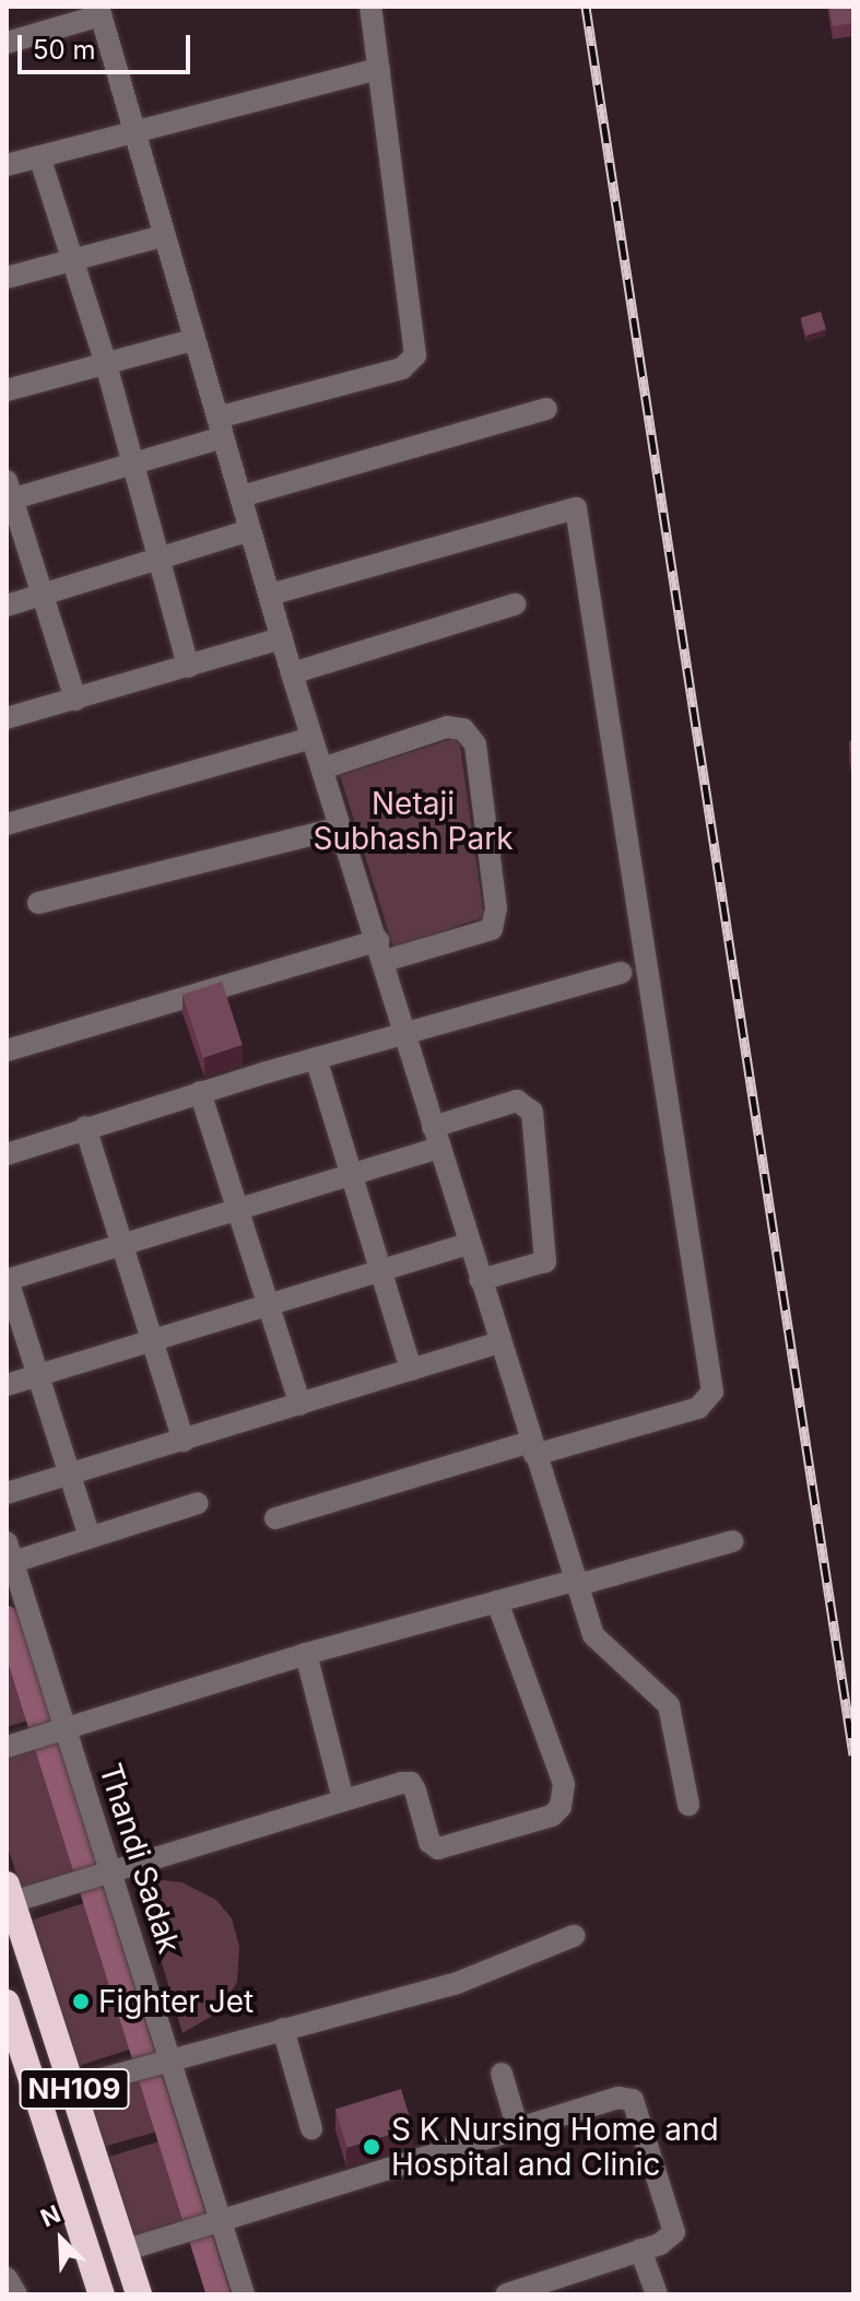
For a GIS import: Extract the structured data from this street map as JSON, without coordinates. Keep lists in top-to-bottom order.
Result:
{
  "streets": {
    "highway": ["NH109"],
    "street": ["Thandi Sadak"]
  },
  "parks": ["Netaji Subhash Park"],
  "places": ["Fighter Jet", "S K Nursing Home and Hospital and Clinic"],
  "scale_bar": "50 m",
  "north": "top left"
}
